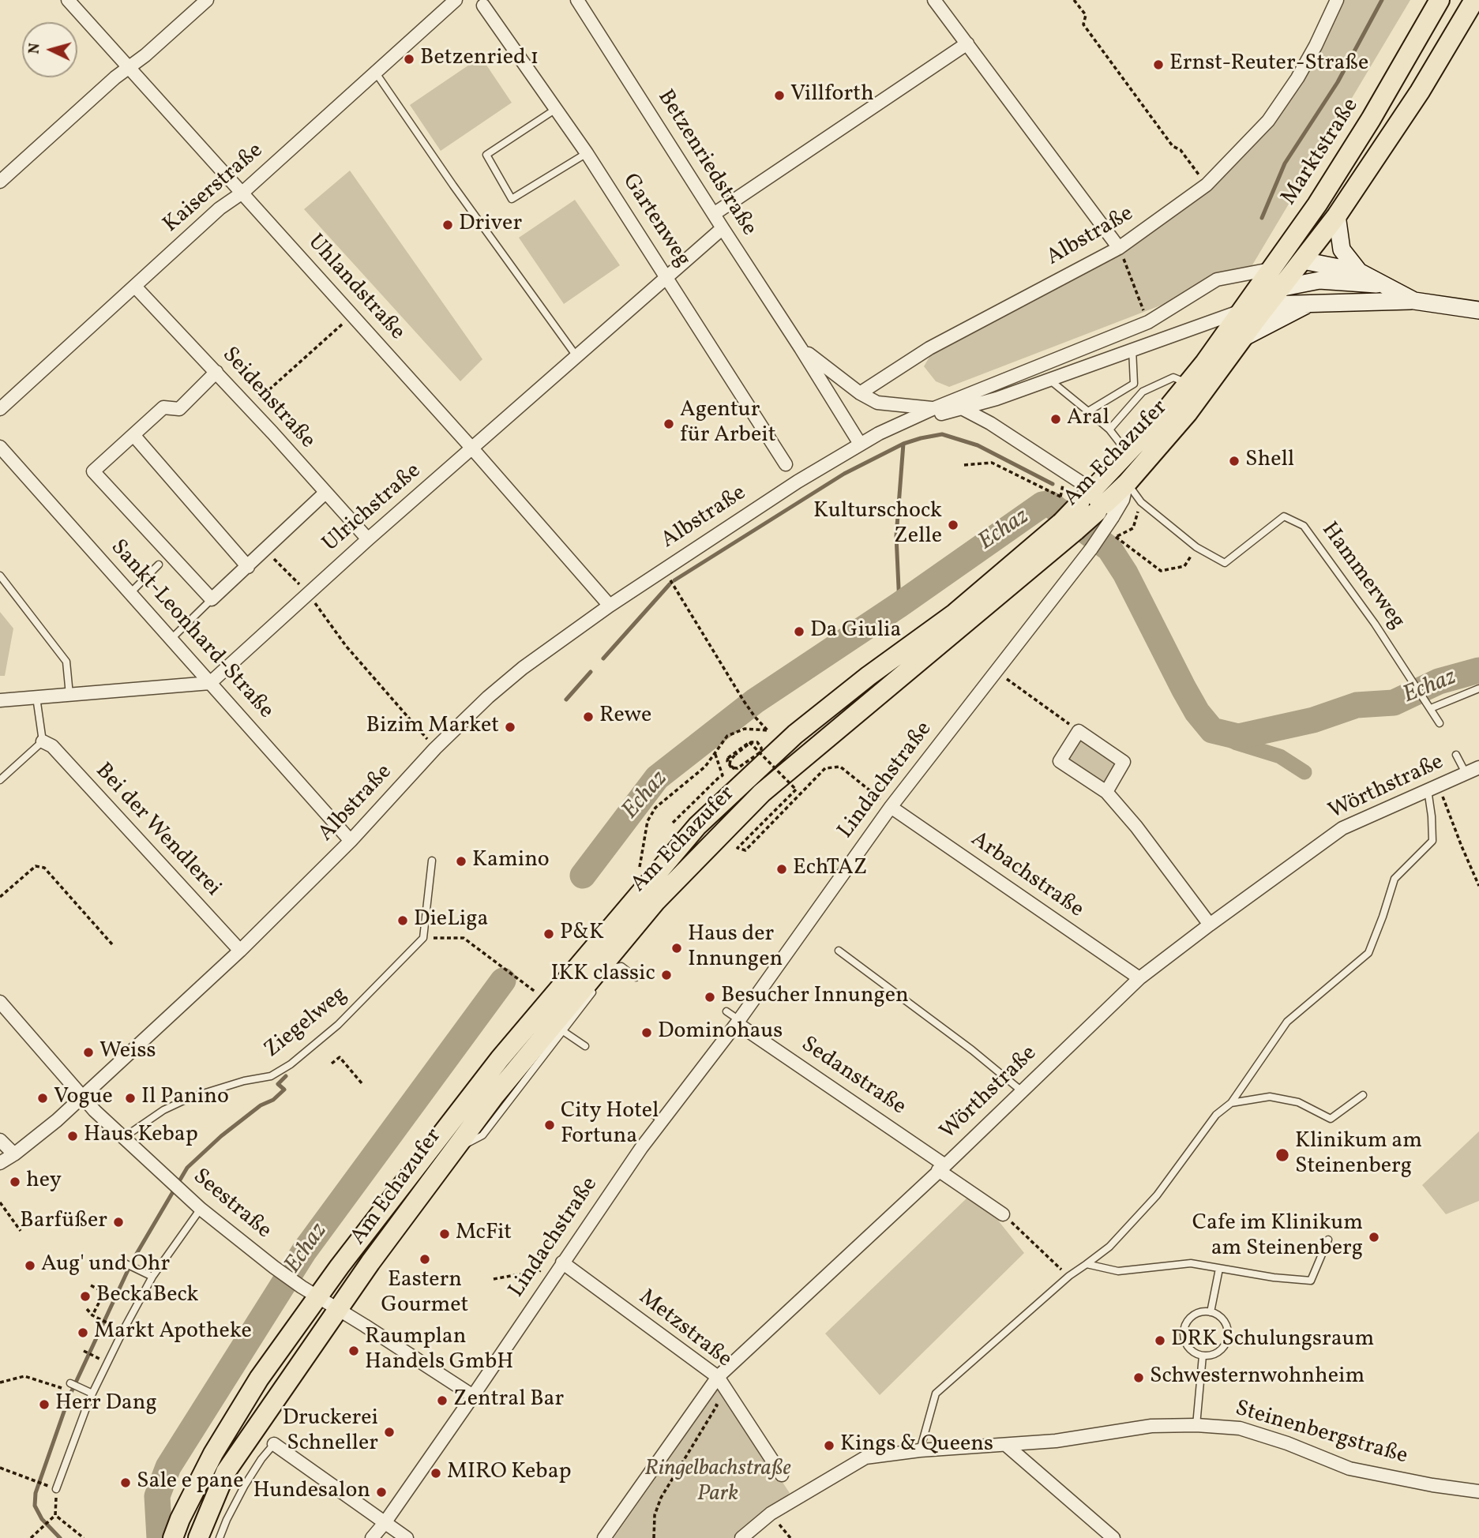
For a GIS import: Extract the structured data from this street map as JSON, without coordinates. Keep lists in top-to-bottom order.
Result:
{
  "streets": {
    "main road": ["Marktstraße", "Am Echazufer"],
    "street": [
      "Betzenriedstraße",
      "Kaiserstraße",
      "Gartenweg",
      "Albstraße",
      "Uhlandstraße",
      "Seidenstraße",
      "Ulrichstraße",
      "Sankt-Leonhard-Straße",
      "Lindachstraße",
      "Wörthstraße",
      "Bei der Wendlerei",
      "Arbachstraße",
      "Sedanstraße",
      "Seestraße",
      "Metzstraße",
      "Steinenbergstraße"
    ],
    "lane": ["Hammerweg", "Ziegelweg"]
  },
  "crossings": [
    ["Marktstraße", "Albstraße"],
    ["Marktstraße", "Am Echazufer"],
    ["Betzenriedstraße", "Albstraße"],
    ["Betzenriedstraße", "Ulrichstraße"],
    ["Kaiserstraße", "Uhlandstraße"],
    ["Kaiserstraße", "Seidenstraße"],
    ["Gartenweg", "Ulrichstraße"],
    ["Albstraße", "Uhlandstraße"],
    ["Albstraße", "Am Echazufer"],
    ["Albstraße", "Sankt-Leonhard-Straße"],
    ["Albstraße", "Bei der Wendlerei"],
    ["Albstraße", "Seestraße"],
    ["Uhlandstraße", "Ulrichstraße"],
    ["Seidenstraße", "Ulrichstraße"],
    ["Seidenstraße", "Sankt-Leonhard-Straße"],
    ["Am Echazufer", "Hammerweg"],
    ["Am Echazufer", "Lindachstraße"],
    ["Am Echazufer", "Seestraße"],
    ["Ulrichstraße", "Sankt-Leonhard-Straße"],
    ["Lindachstraße", "Arbachstraße"],
    ["Lindachstraße", "Sedanstraße"],
    ["Lindachstraße", "Seestraße"],
    ["Lindachstraße", "Metzstraße"],
    ["Wörthstraße", "Arbachstraße"],
    ["Wörthstraße", "Sedanstraße"],
    ["Wörthstraße", "Metzstraße"],
    ["Ziegelweg", "Seestraße"]
  ],
  "water": ["Echaz"],
  "parks": ["Ringelbachstraße Park"],
  "places": [
    "Betzenried 1",
    "Ernst-Reuter-Straße",
    "Villforth",
    "Driver",
    "Aral",
    "Agentur für Arbeit",
    "Shell",
    "Kulturschock Zelle",
    "Da Giulia",
    "Rewe",
    "Bizim Market",
    "Kamino",
    "EchTAZ",
    "DieLiga",
    "P&K",
    "Haus der Innungen",
    "IKK classic",
    "Besucher Innungen",
    "Dominohaus",
    "Weiss",
    "Vogue",
    "Il Panino",
    "City Hotel Fortuna",
    "Haus Kebap",
    "Klinikum am Steinenberg",
    "hey",
    "Barfüßer",
    "McFit",
    "Cafe im Klinikum am Steinenberg",
    "Eastern Gourmet",
    "Aug' und Ohr",
    "BeckaBeck",
    "Markt Apotheke",
    "DRK Schulungsraum",
    "Raumplan Handels GmbH",
    "Schwesternwohnheim",
    "Zentral Bar",
    "Herr Dang",
    "Druckerei Schneller",
    "Kings & Queens",
    "MIRO Kebap",
    "Sale e pane",
    "Hundesalon"
  ],
  "north": "left"
}
